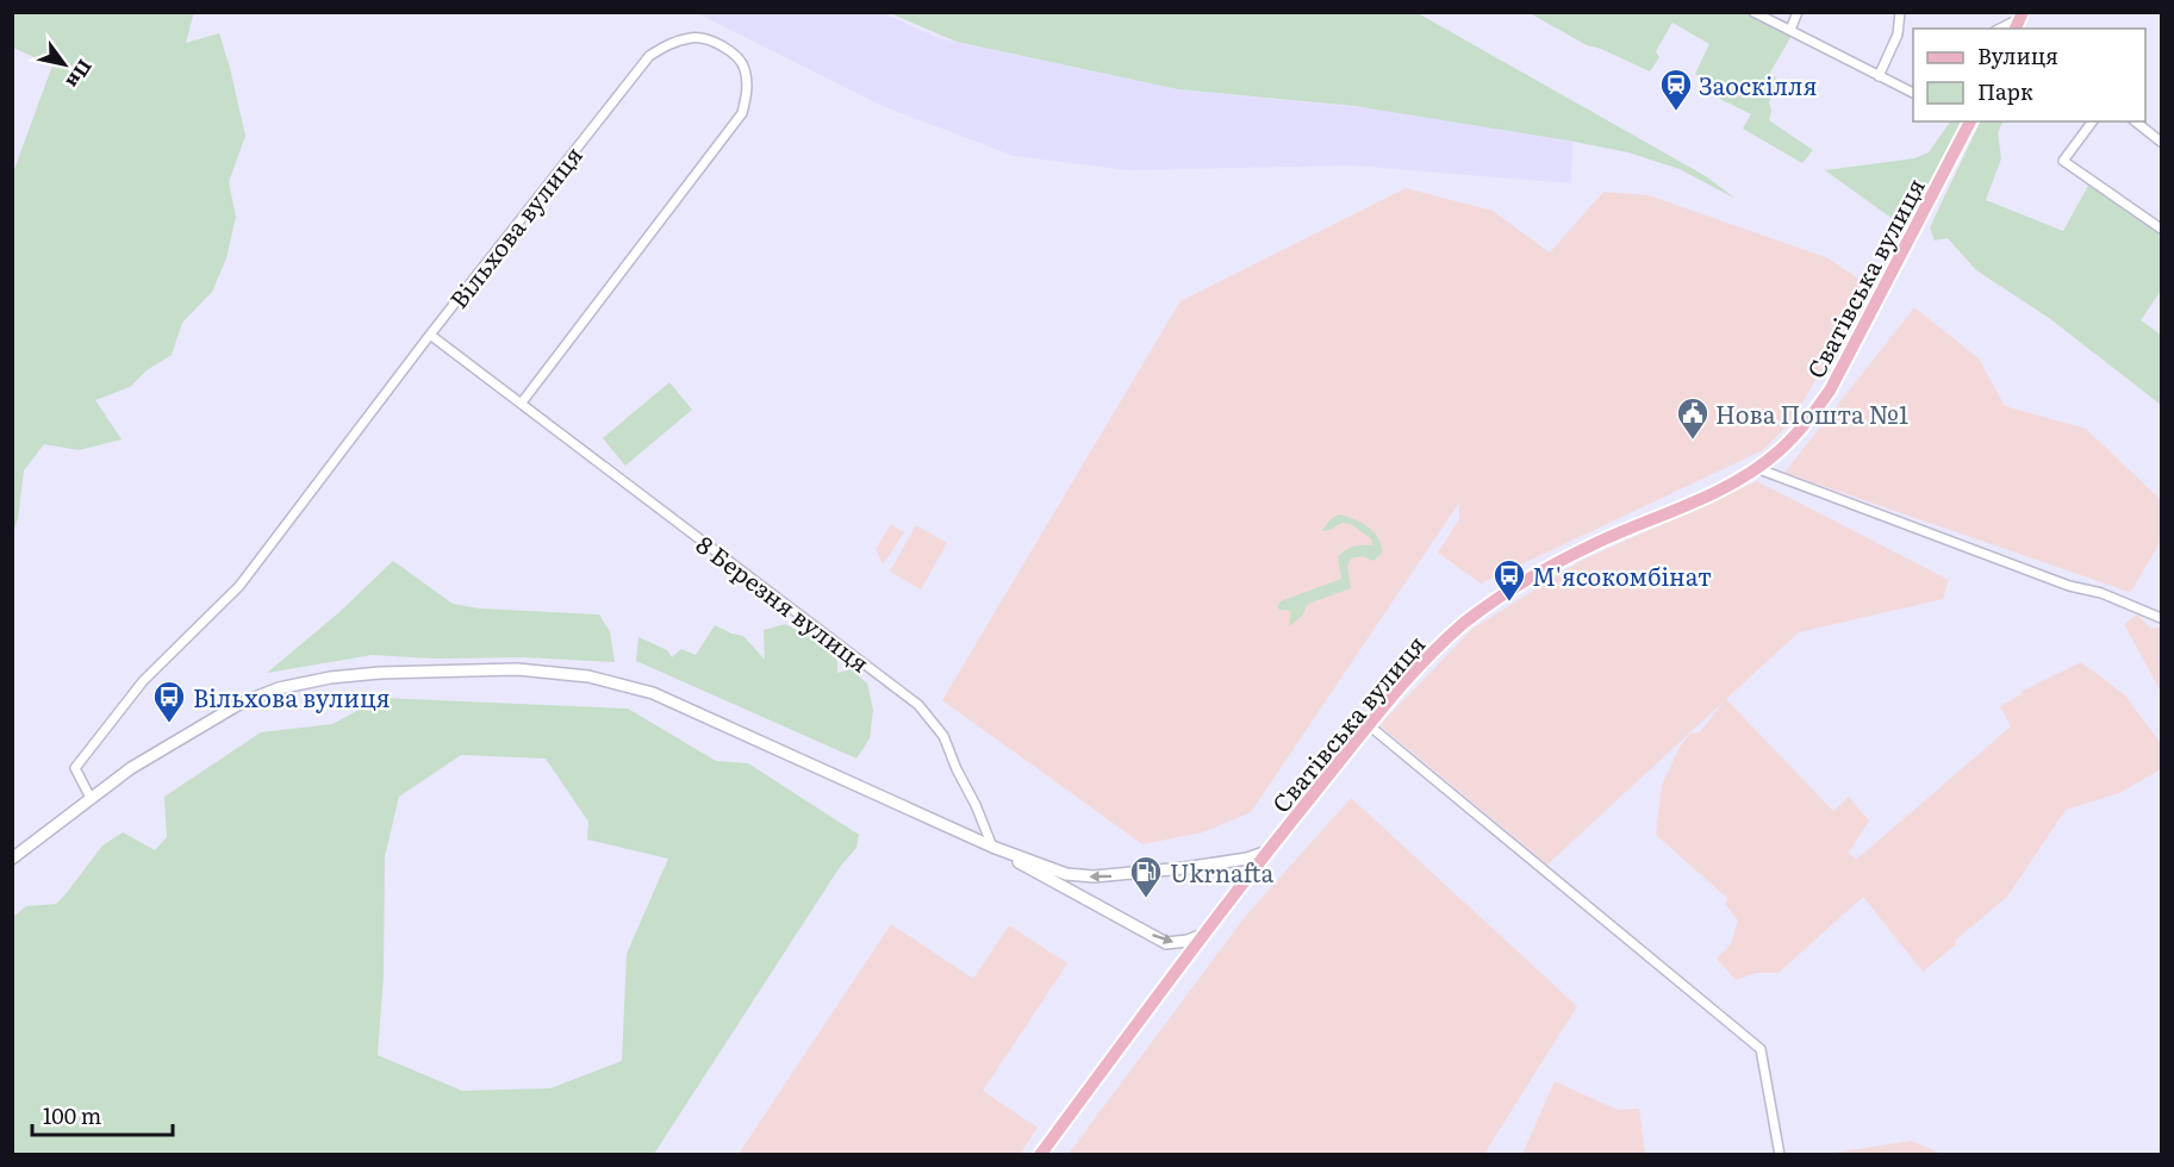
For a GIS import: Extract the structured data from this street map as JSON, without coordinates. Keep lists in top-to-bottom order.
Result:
{
  "streets": {
    "main road": ["Сватівська вулиця"],
    "street": ["Вільхова вулиця", "8 Березня вулиця"]
  },
  "crossings": [
    ["Вільхова вулиця", "8 Березня вулиця"]
  ],
  "places": {
    "station": ["Заоскiлля"],
    "public building": ["Нова Пошта №1"],
    "bus stop": ["М'ясокомбінат", "Вільхова вулиця"],
    "fuel station": ["Ukrnafta"]
  },
  "legend": ["Вулиця", "Парк"],
  "scale_bar": "100 m",
  "north": "bottom right"
}
